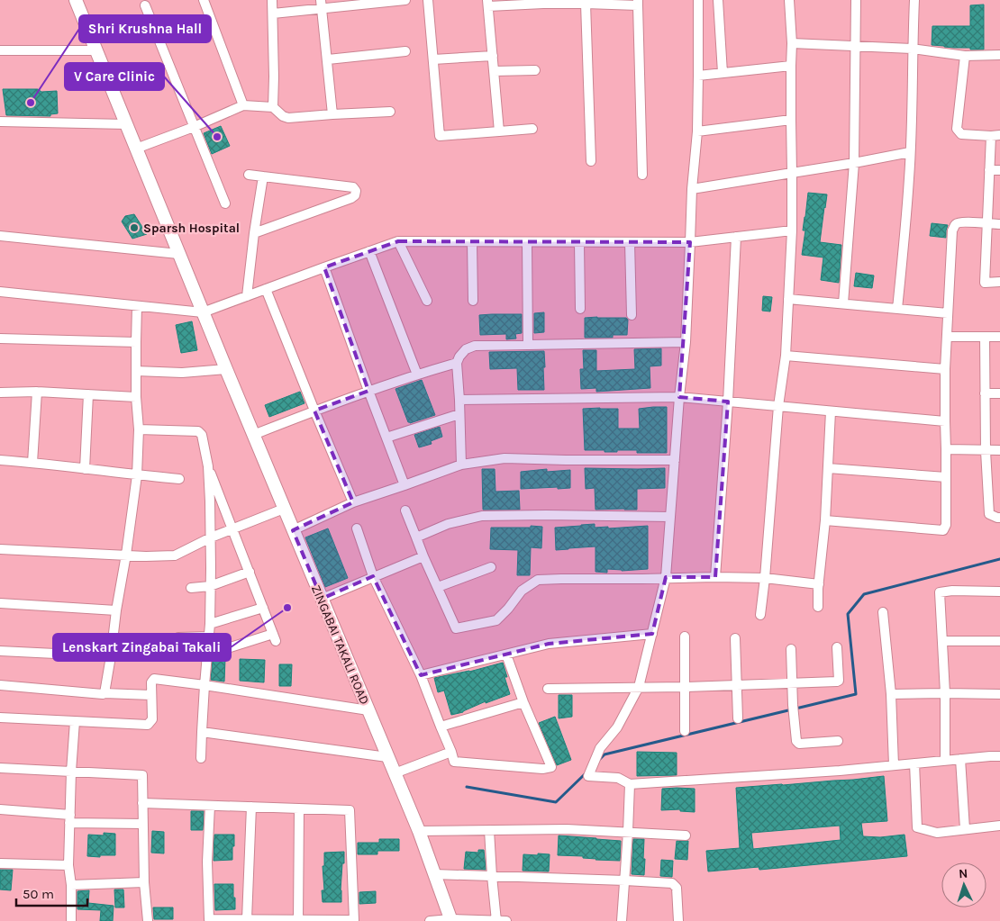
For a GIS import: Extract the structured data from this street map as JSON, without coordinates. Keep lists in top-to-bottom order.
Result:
{
  "streets": {
    "street": ["ZINGABAI TAKALI ROAD"]
  },
  "places": [
    "Shri Krushna Hall",
    "V Care Clinic",
    "Sparsh Hospital",
    "Lenskart Zingabai Takali"
  ],
  "scale_bar": "50 m",
  "north": "top"
}
